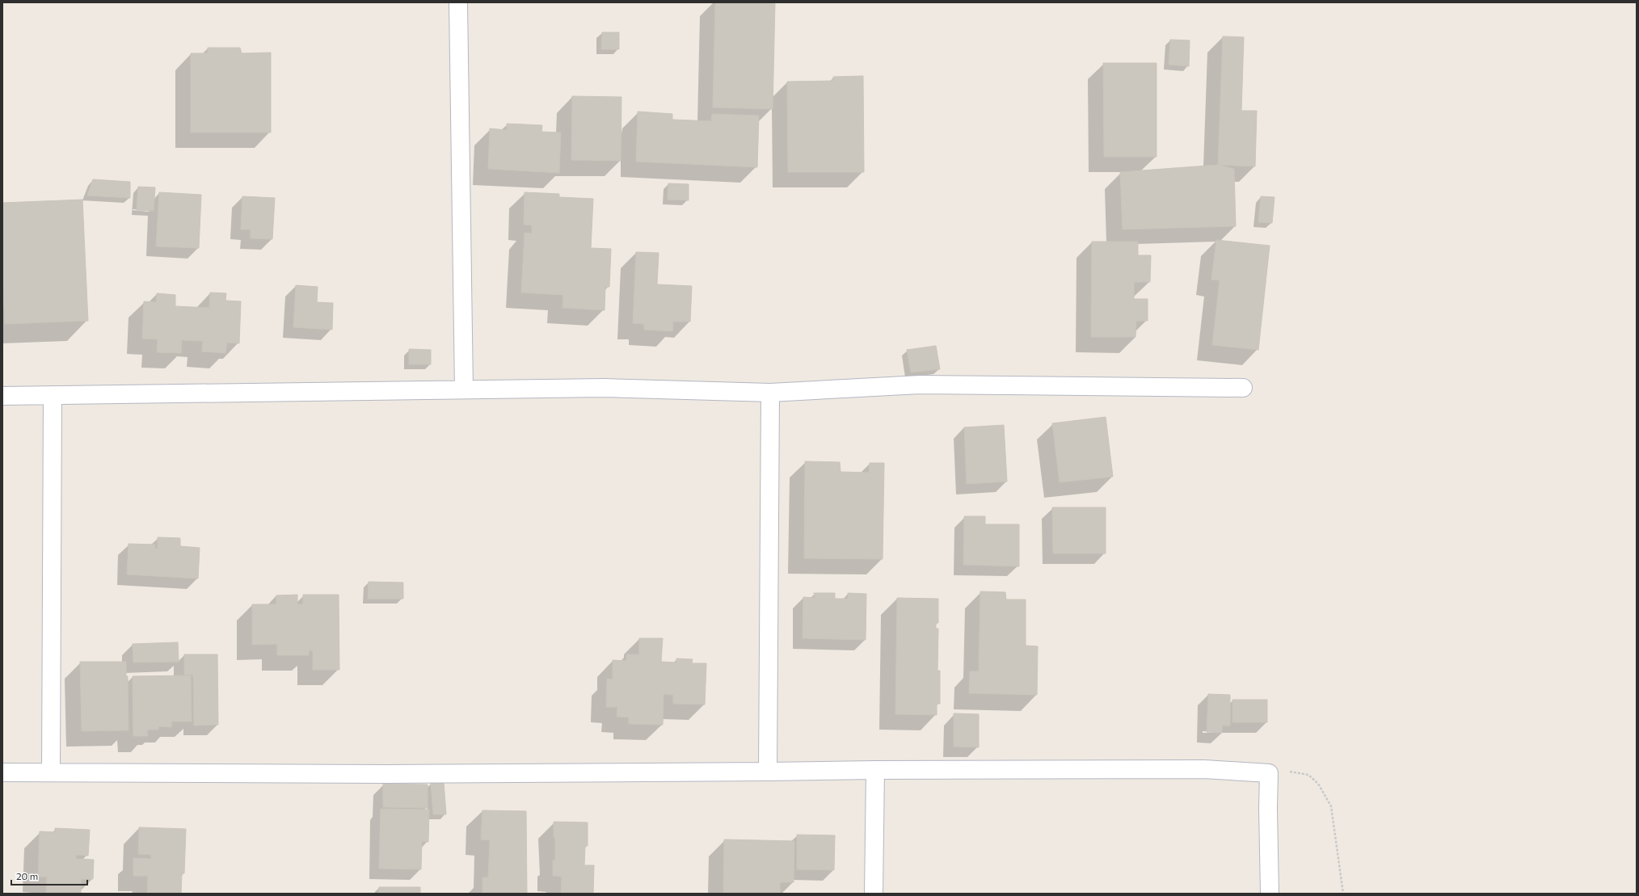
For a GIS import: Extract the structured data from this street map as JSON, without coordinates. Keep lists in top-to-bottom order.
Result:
{
  "scale_bar": "20 m"
}
